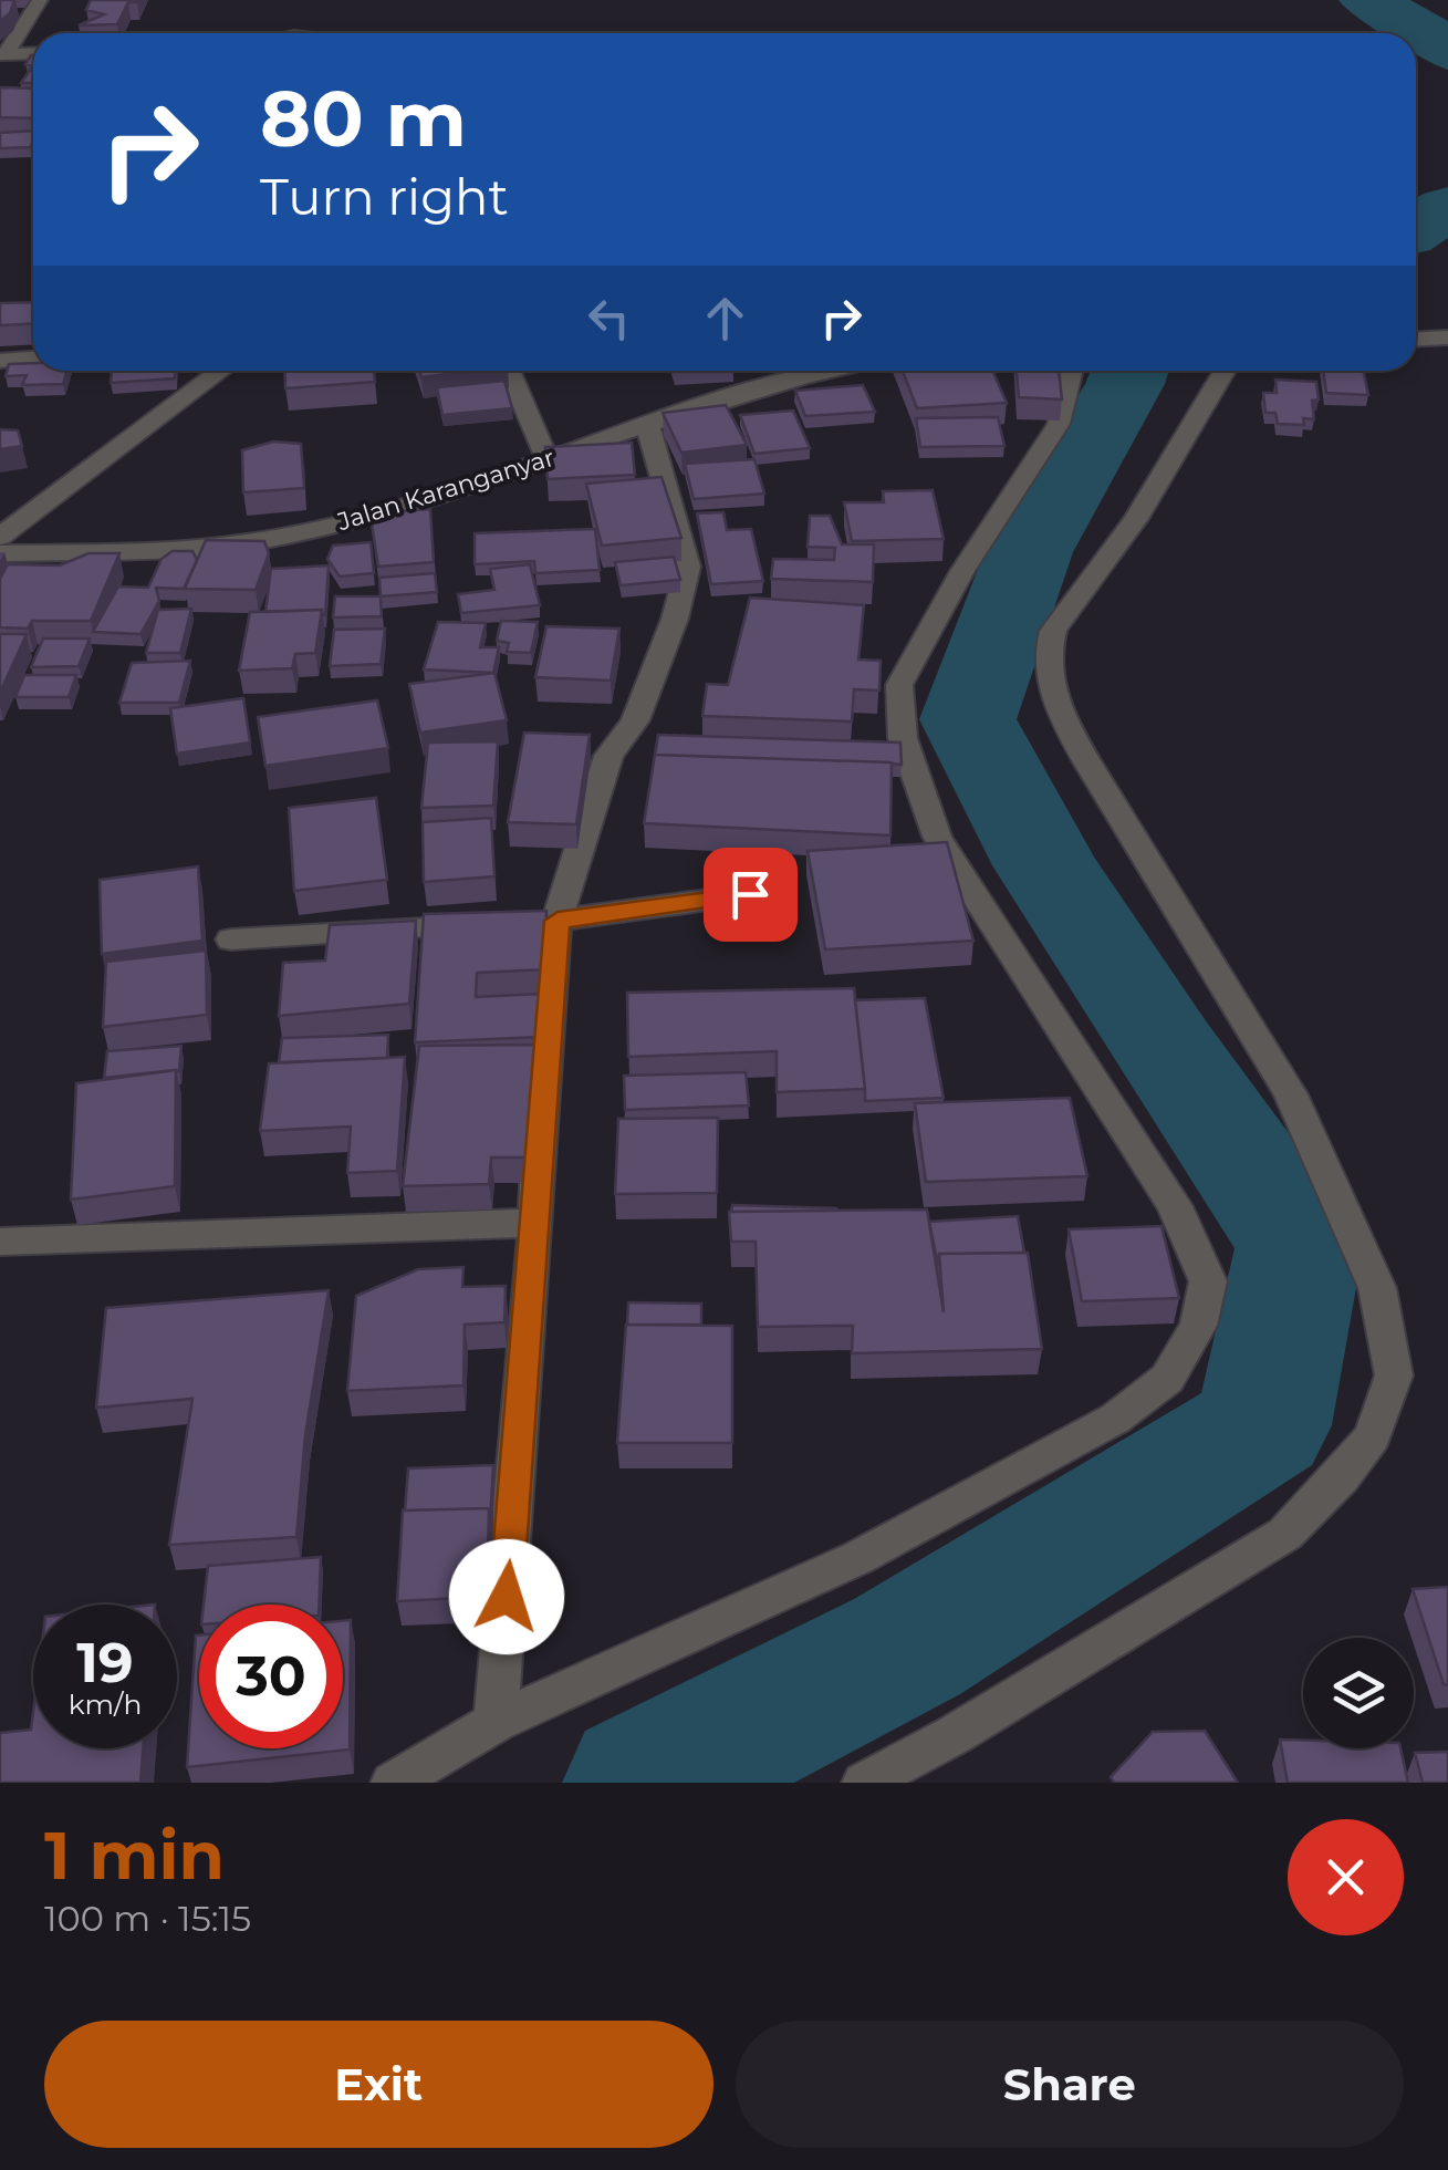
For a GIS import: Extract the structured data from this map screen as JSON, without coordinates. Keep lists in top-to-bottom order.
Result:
{
  "streets": {
    "street": ["Jalan Karanganyar"]
  },
  "page": {
    "turn": ["80 m", "Turn right"],
    "speed": "19 km/h",
    "limit": "30",
    "heading": ["1 min", "100 m · 15:15"],
    "buttons": ["Exit", "Share"]
  }
}
